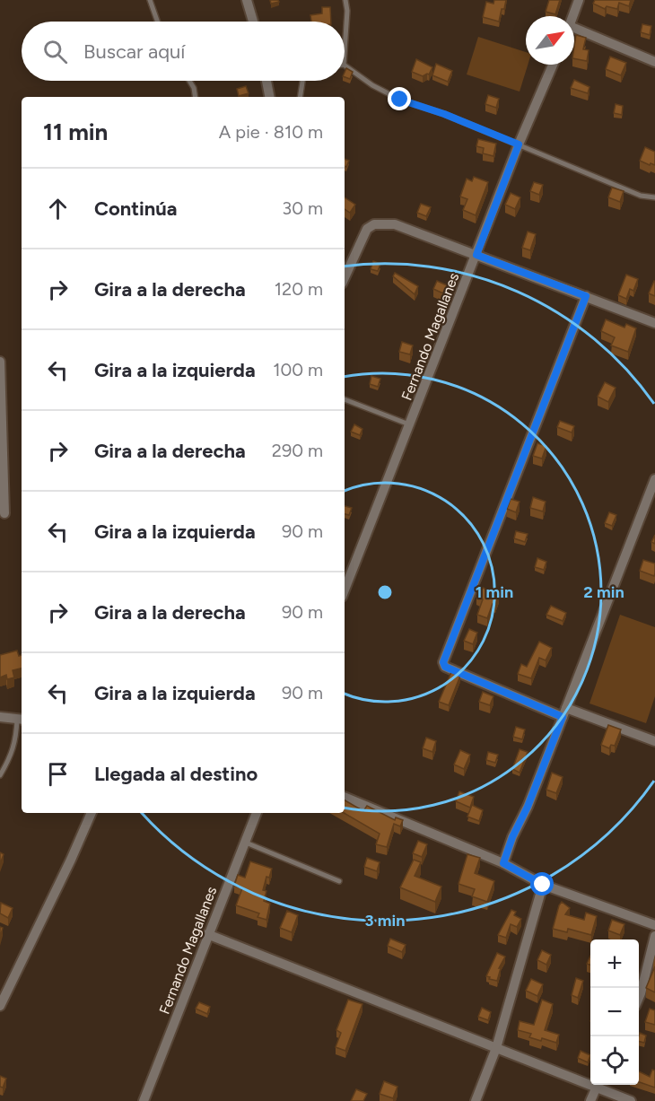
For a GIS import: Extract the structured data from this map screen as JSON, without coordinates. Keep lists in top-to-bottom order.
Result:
{
  "streets": {
    "street": ["Fernando Magallanes"]
  },
  "north": "top right",
  "page": {
    "search": "Buscar aquí",
    "heading": ["11 min", "A pie · 810 m"],
    "list": [
      ["Continúa", "30 m"],
      ["Gira a la derecha", "120 m"],
      ["Gira a la izquierda", "100 m"],
      ["Gira a la derecha", "290 m"],
      ["Gira a la izquierda", "90 m"],
      ["Gira a la derecha", "90 m"],
      ["Gira a la izquierda", "90 m"],
      "Llegada al destino"
    ],
    "map_buttons": ["+", "−"]
  },
  "rings": ["1 min", "2 min", "3 min"]
}
